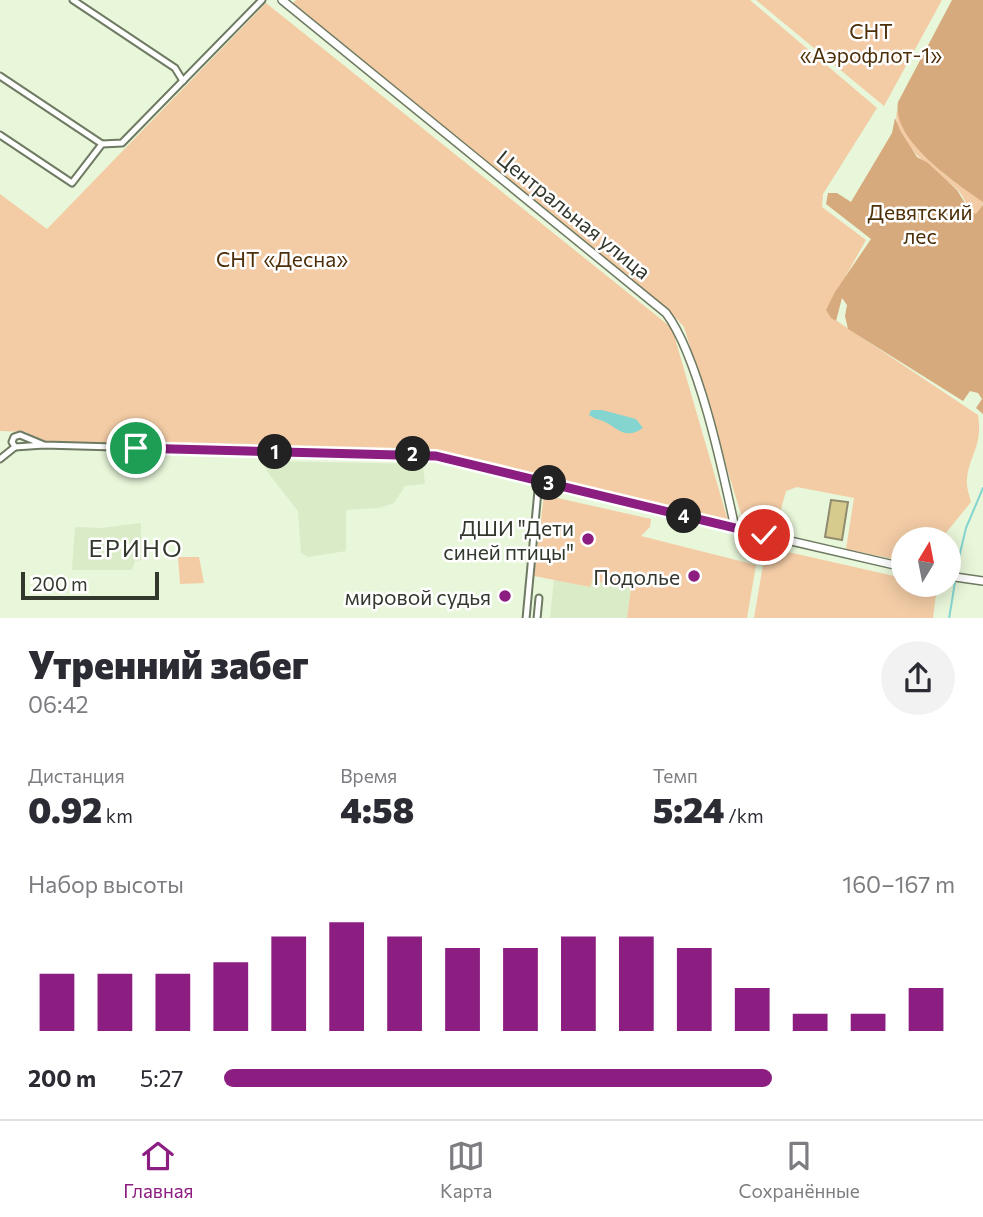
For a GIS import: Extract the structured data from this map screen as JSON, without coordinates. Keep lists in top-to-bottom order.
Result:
{
  "streets": {
    "street": ["Центральная улица"]
  },
  "districts": ["ЕРИНО"],
  "parks": ["СНТ «Аэрофлот-1»", "Девятский лес", "СНТ «Десна»"],
  "places": ["ДШИ \"Дети синей птицы\"", "Подолье", "мировой судья"],
  "scale_bar": "200 m",
  "north": "top",
  "page": {
    "pins": [
      "1",
      "2",
      "3",
      "4"
    ],
    "scale": "200 m",
    "heading": ["Утренний забег", "06:42"],
    "stats": [
      ["Дистанция", "0.92 km"],
      ["Время", "4:58"],
      ["Темп", "5:24 /km"]
    ],
    "chart": ["Набор высоты", "160–167 m"],
    "list": [
      {
        "name": "200 m",
        "note": "5:27"
      }
    ],
    "tabs": ["Главная", "Карта", "Сохранённые"]
  }
}
